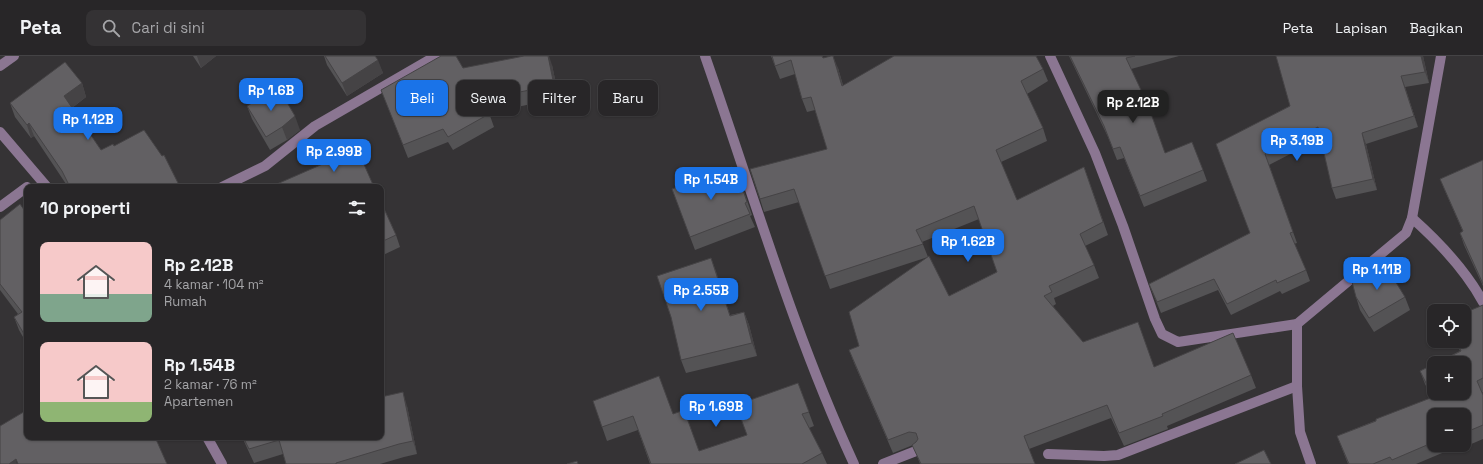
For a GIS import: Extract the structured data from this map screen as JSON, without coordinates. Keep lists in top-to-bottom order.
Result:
{
  "page": {
    "header": "Peta",
    "search": "Cari di sini",
    "nav": ["Peta", "Lapisan", "Bagikan"],
    "price": [
      "Rp 1.6B",
      "Rp 2.12B",
      "Rp 1.12B",
      "Rp 3.19B",
      "Rp 2.99B",
      "Rp 1.54B",
      "Rp 1.62B",
      "Rp 1.11B",
      "Rp 2.55B",
      "Rp 1.69B"
    ],
    "chip": [
      "Beli",
      "Sewa",
      "Filter",
      "Baru"
    ],
    "heading": "10 properti",
    "list": [
      {
        "name": "Rp 2.12B",
        "note": "4 kamar · 104 m² · Rumah"
      },
      {
        "name": "Rp 1.54B",
        "note": "2 kamar · 76 m² · Apartemen"
      }
    ],
    "map_buttons": ["+", "−"]
  }
}
